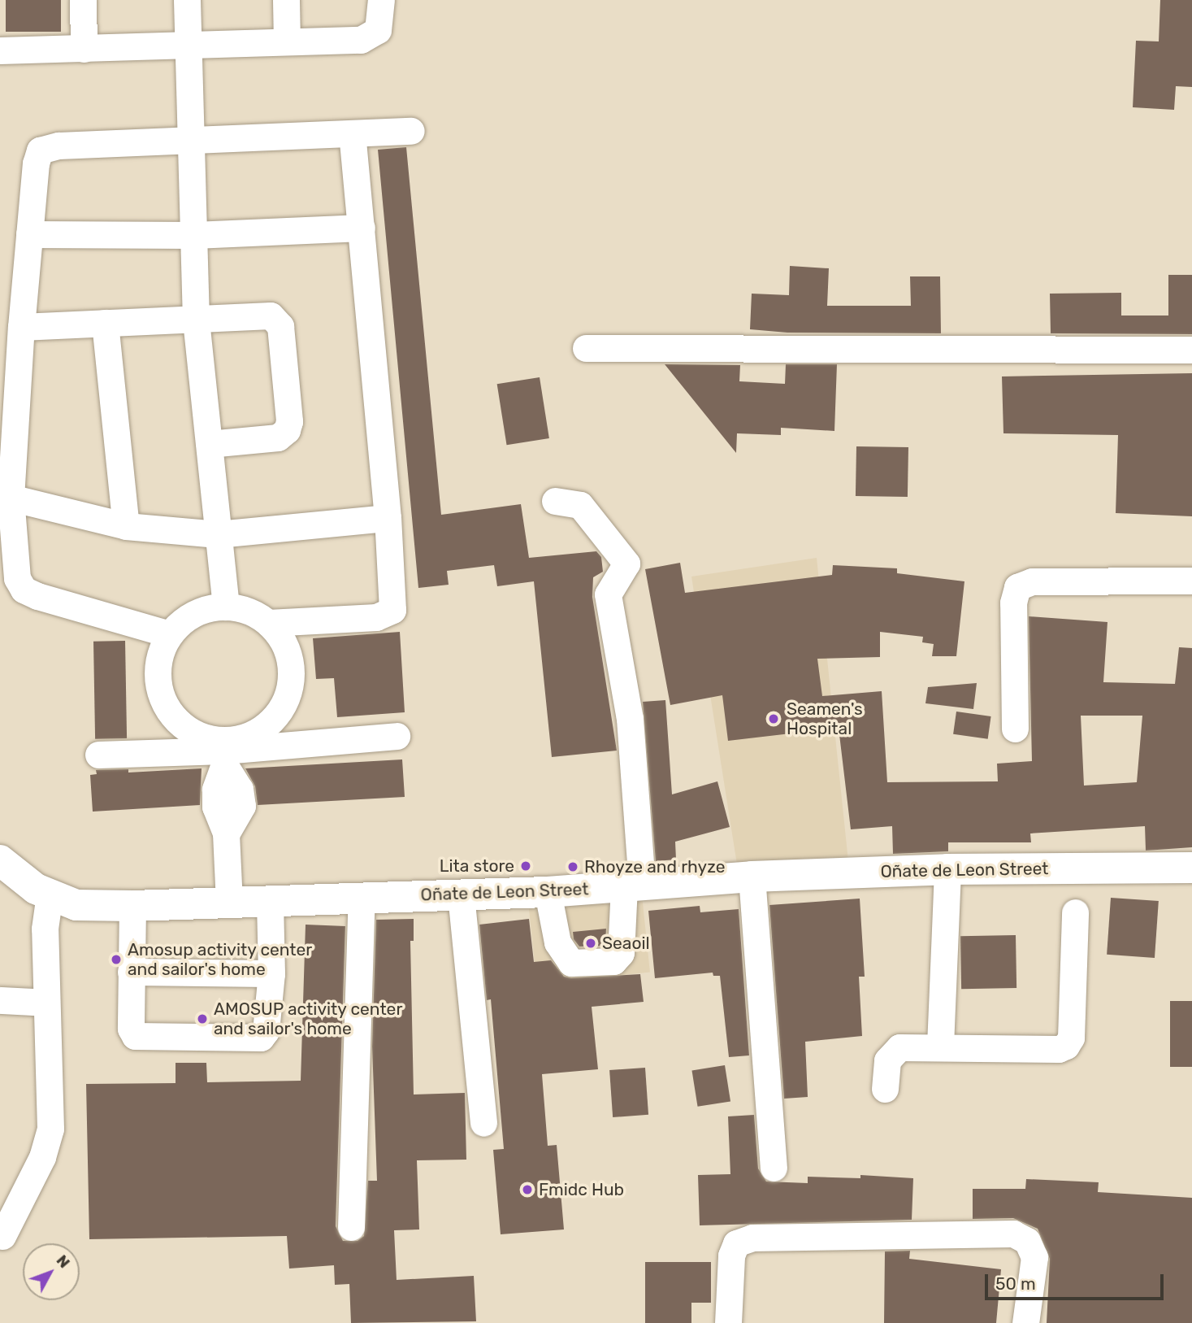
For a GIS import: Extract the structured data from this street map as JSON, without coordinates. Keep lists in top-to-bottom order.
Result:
{
  "streets": {
    "main road": ["Oñate de Leon Street"]
  },
  "places": [
    "Seamen's Hospital",
    "Lita store",
    "Rhoyze and rhyze",
    "Seaoil",
    "Amosup activity center and sailor's home",
    "AMOSUP activity center and sailor's home",
    "Fmidc Hub"
  ],
  "scale_bar": "50 m",
  "north": "top right"
}
